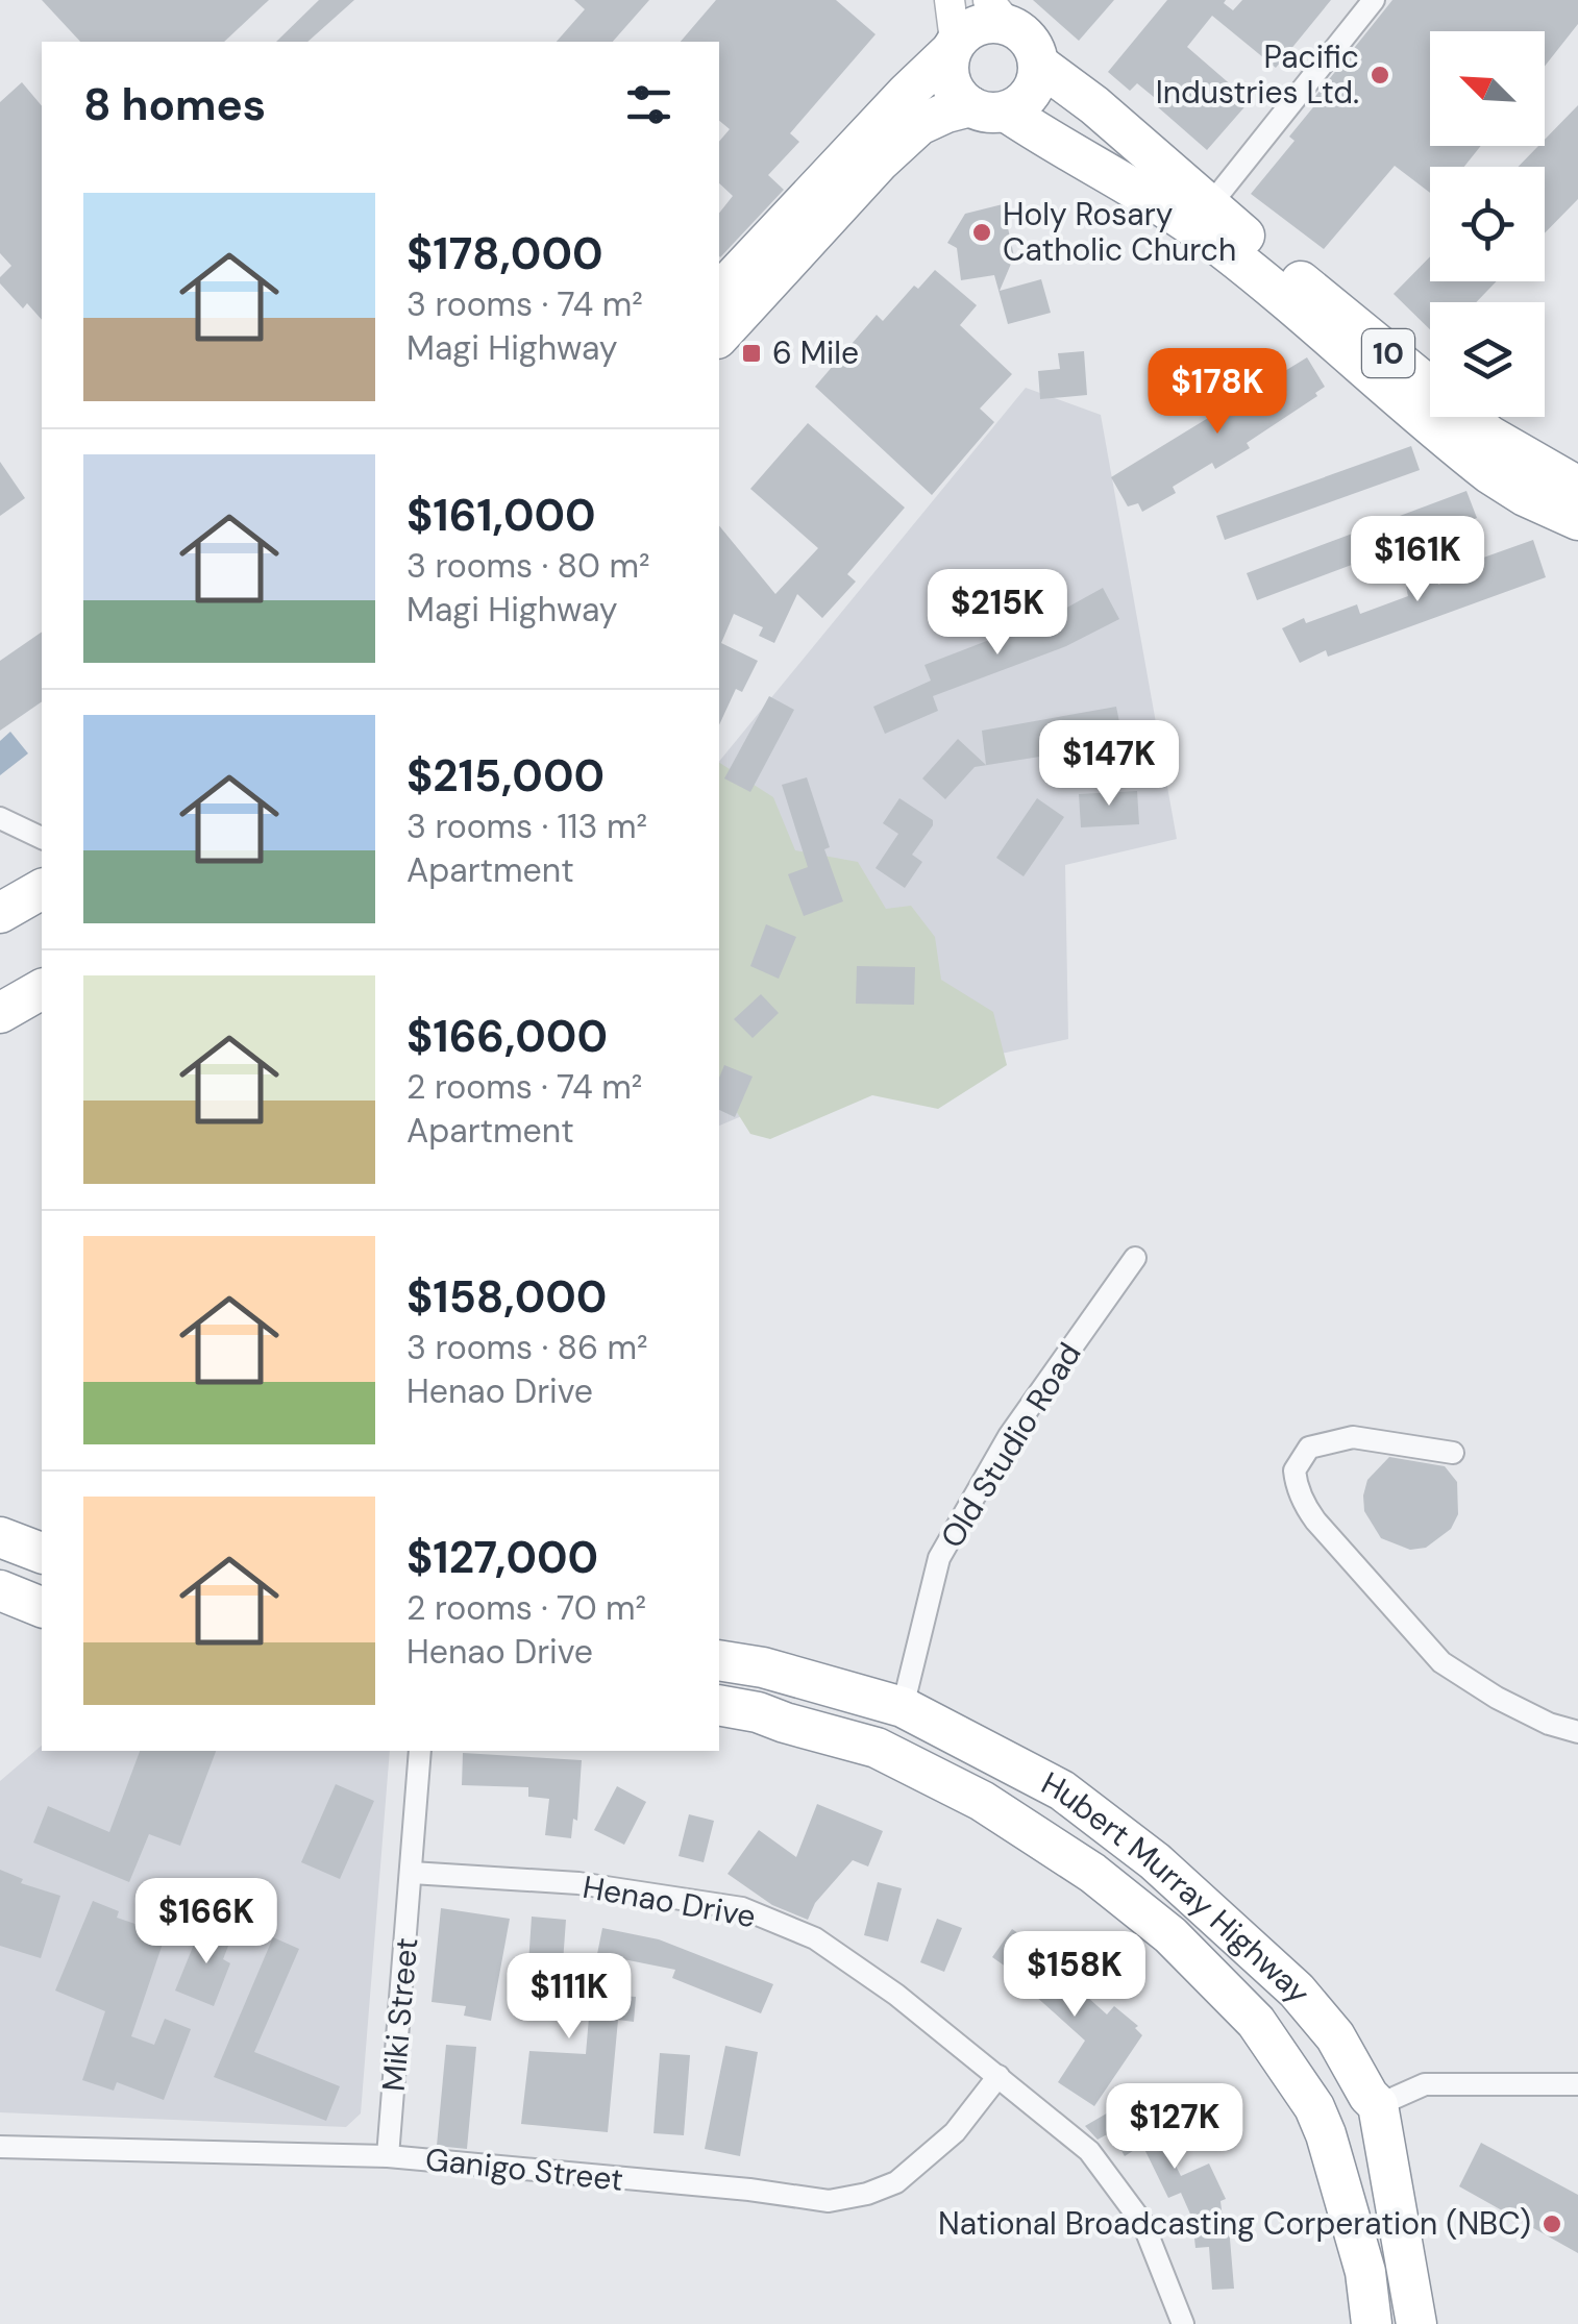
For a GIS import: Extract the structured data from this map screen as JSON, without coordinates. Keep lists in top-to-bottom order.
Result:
{
  "streets": {
    "highway": ["10", "Hubert Murray Highway"],
    "street": [
      "Old Studio Road",
      "Henao Drive",
      "Miki Street",
      "Ganigo Street"
    ]
  },
  "crossings": [
    ["Old Studio Road", "Hubert Murray Highway"],
    ["Henao Drive", "Miki Street"],
    ["Henao Drive", "Ganigo Street"],
    ["Miki Street", "Ganigo Street"]
  ],
  "places": {
    "other": ["Pacific Industries Ltd.", "Holy Rosary Catholic Church", "National Broadcasting Corperation (NBC)"],
    "transit": ["6 Mile"]
  },
  "north": "top left",
  "page": {
    "heading": "8 homes",
    "list": [
      {
        "name": "$178,000",
        "note": "3 rooms · 74 m² · Magi Highway"
      },
      {
        "name": "$161,000",
        "note": "3 rooms · 80 m² · Magi Highway"
      },
      {
        "name": "$215,000",
        "note": "3 rooms · 113 m² · Apartment"
      },
      {
        "name": "$166,000",
        "note": "2 rooms · 74 m² · Apartment"
      },
      {
        "name": "$158,000",
        "note": "3 rooms · 86 m² · Henao Drive"
      },
      {
        "name": "$127,000",
        "note": "2 rooms · 70 m² · Henao Drive"
      }
    ],
    "price": [
      "$178K",
      "$161K",
      "$215K",
      "$147K",
      "$166K",
      "$158K",
      "$111K",
      "$127K"
    ]
  }
}
